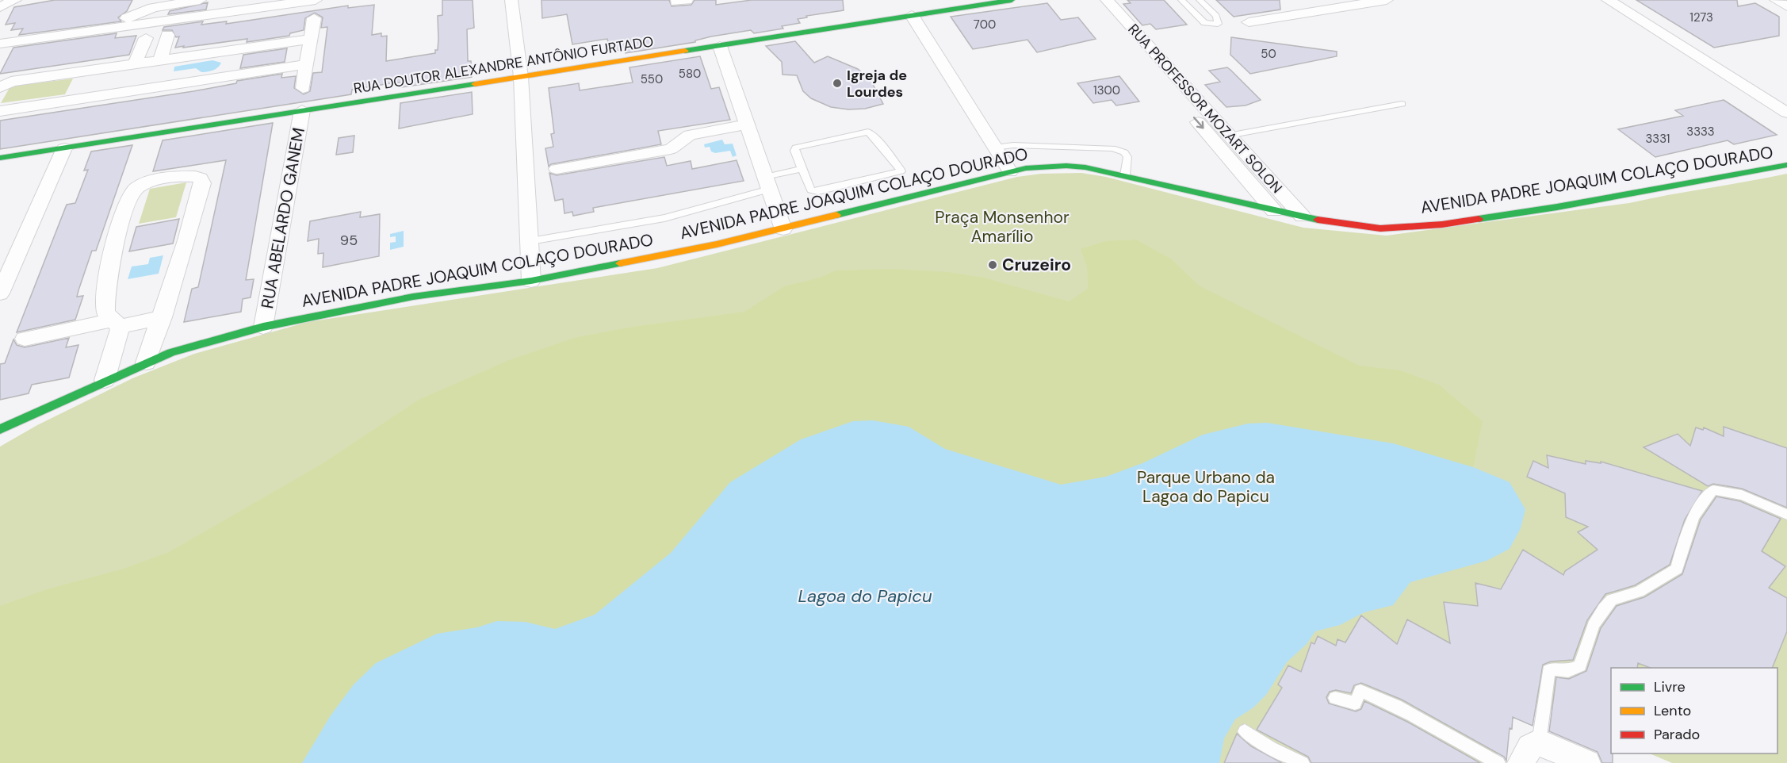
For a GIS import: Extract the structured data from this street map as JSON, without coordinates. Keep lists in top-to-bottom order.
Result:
{
  "streets": {
    "street": [
      "RUA DOUTOR ALEXANDRE ANTÔNIO FURTADO",
      "RUA PROFESSOR MOZART SOLON",
      "AVENIDA PADRE JOAQUIM COLAÇO DOURADO",
      "RUA ABELARDO GANEM"
    ]
  },
  "crossings": [
    ["RUA DOUTOR ALEXANDRE ANTÔNIO FURTADO", "RUA ABELARDO GANEM"],
    ["RUA PROFESSOR MOZART SOLON", "AVENIDA PADRE JOAQUIM COLAÇO DOURADO"],
    ["AVENIDA PADRE JOAQUIM COLAÇO DOURADO", "RUA ABELARDO GANEM"]
  ],
  "water": ["Lagoa do Papicu"],
  "parks": ["Praça Monsenhor Amarílio", "Parque Urbano da Lagoa do Papicu"],
  "places": ["Igreja de Lourdes", "Cruzeiro"],
  "house_numbers": [
    "1273",
    "700",
    "50",
    "580",
    "550",
    "1300",
    "3333",
    "3331",
    "95"
  ],
  "legend": ["Livre", "Lento", "Parado"]
}
